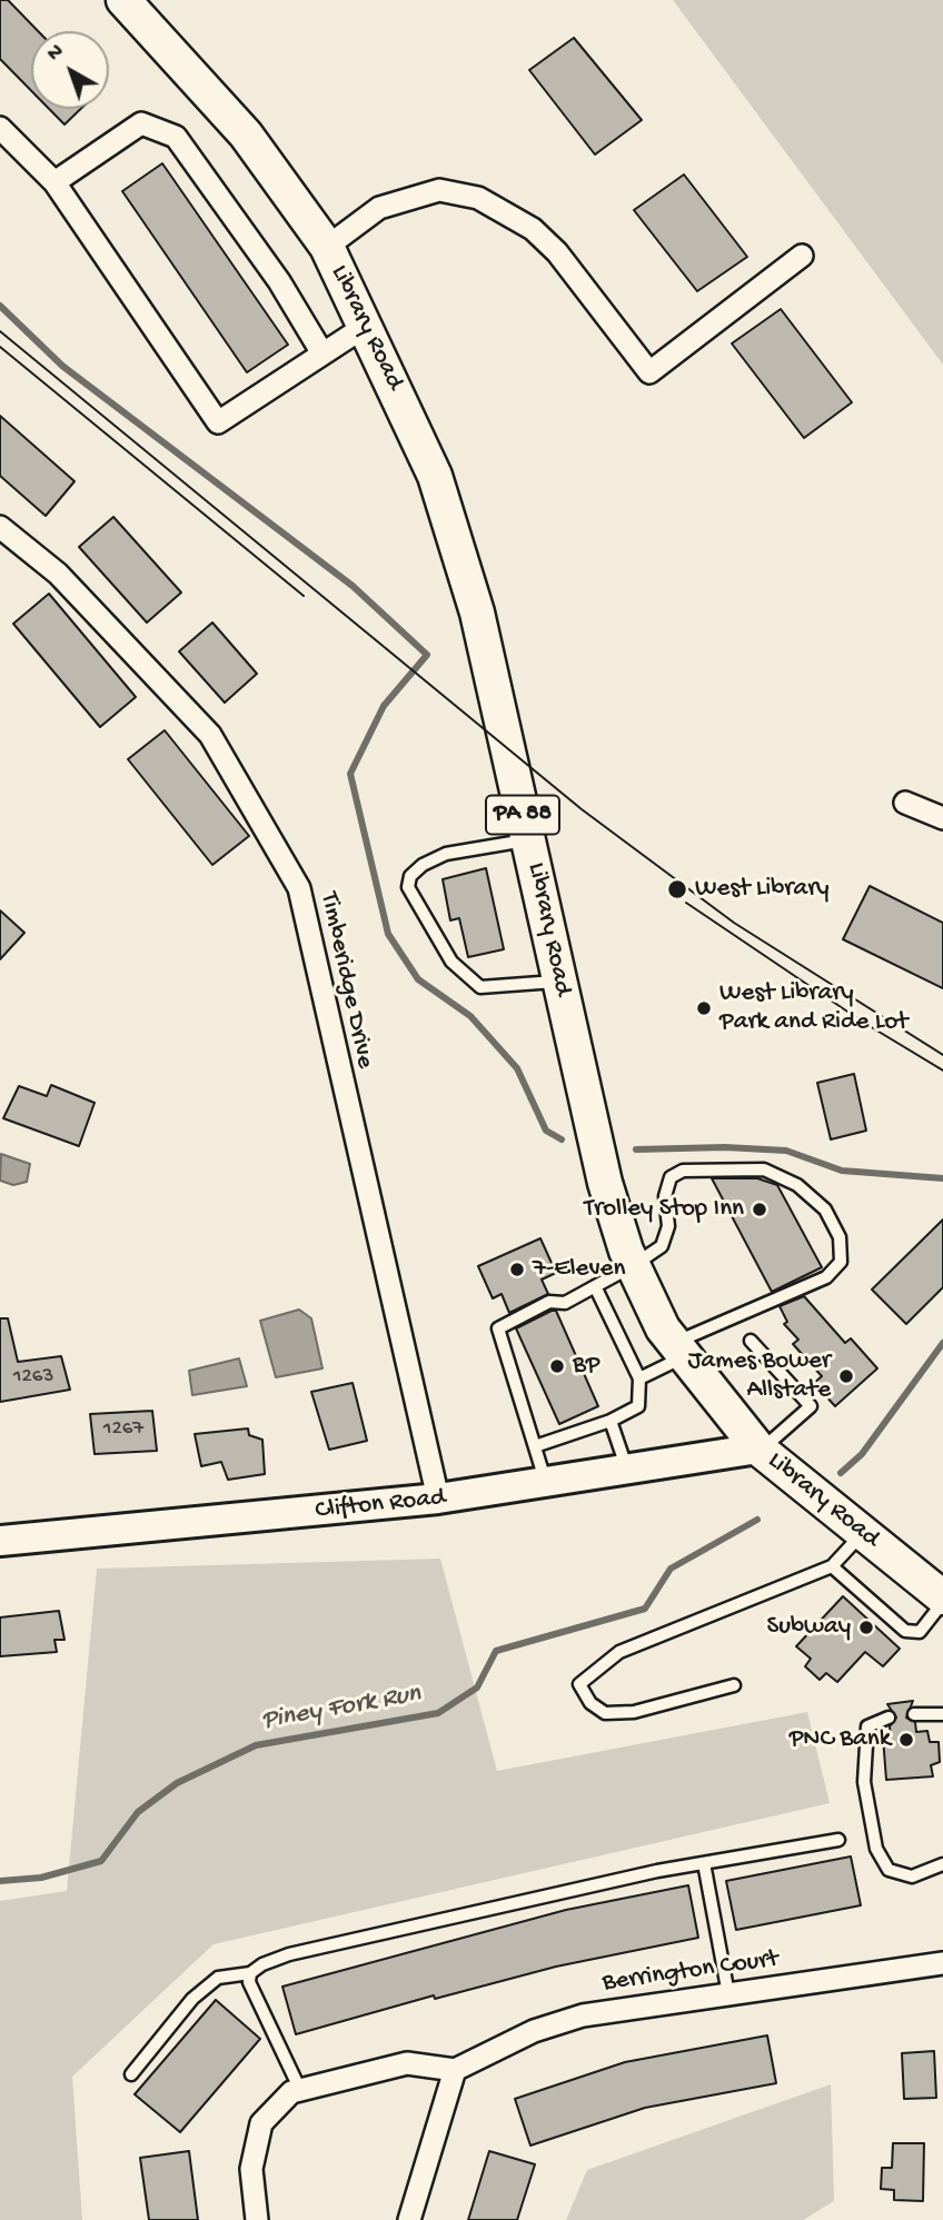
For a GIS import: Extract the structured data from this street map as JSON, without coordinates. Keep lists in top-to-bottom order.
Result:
{
  "streets": {
    "main road": ["Library Road", "PA 88", "Clifton Road"],
    "street": ["Timberidge Drive", "Berrington Court"]
  },
  "crossings": [
    ["Library Road", "Clifton Road"],
    ["Timberidge Drive", "Clifton Road"]
  ],
  "water": ["Piney Fork Run"],
  "places": [
    "West Library",
    "West Library Park and Ride Lot",
    "Trolley Stop Inn",
    "7-Eleven",
    "BP",
    "James Bower Allstate",
    "Subway",
    "PNC Bank"
  ],
  "house_numbers": ["1263", "1267"],
  "north": "top left"
}
